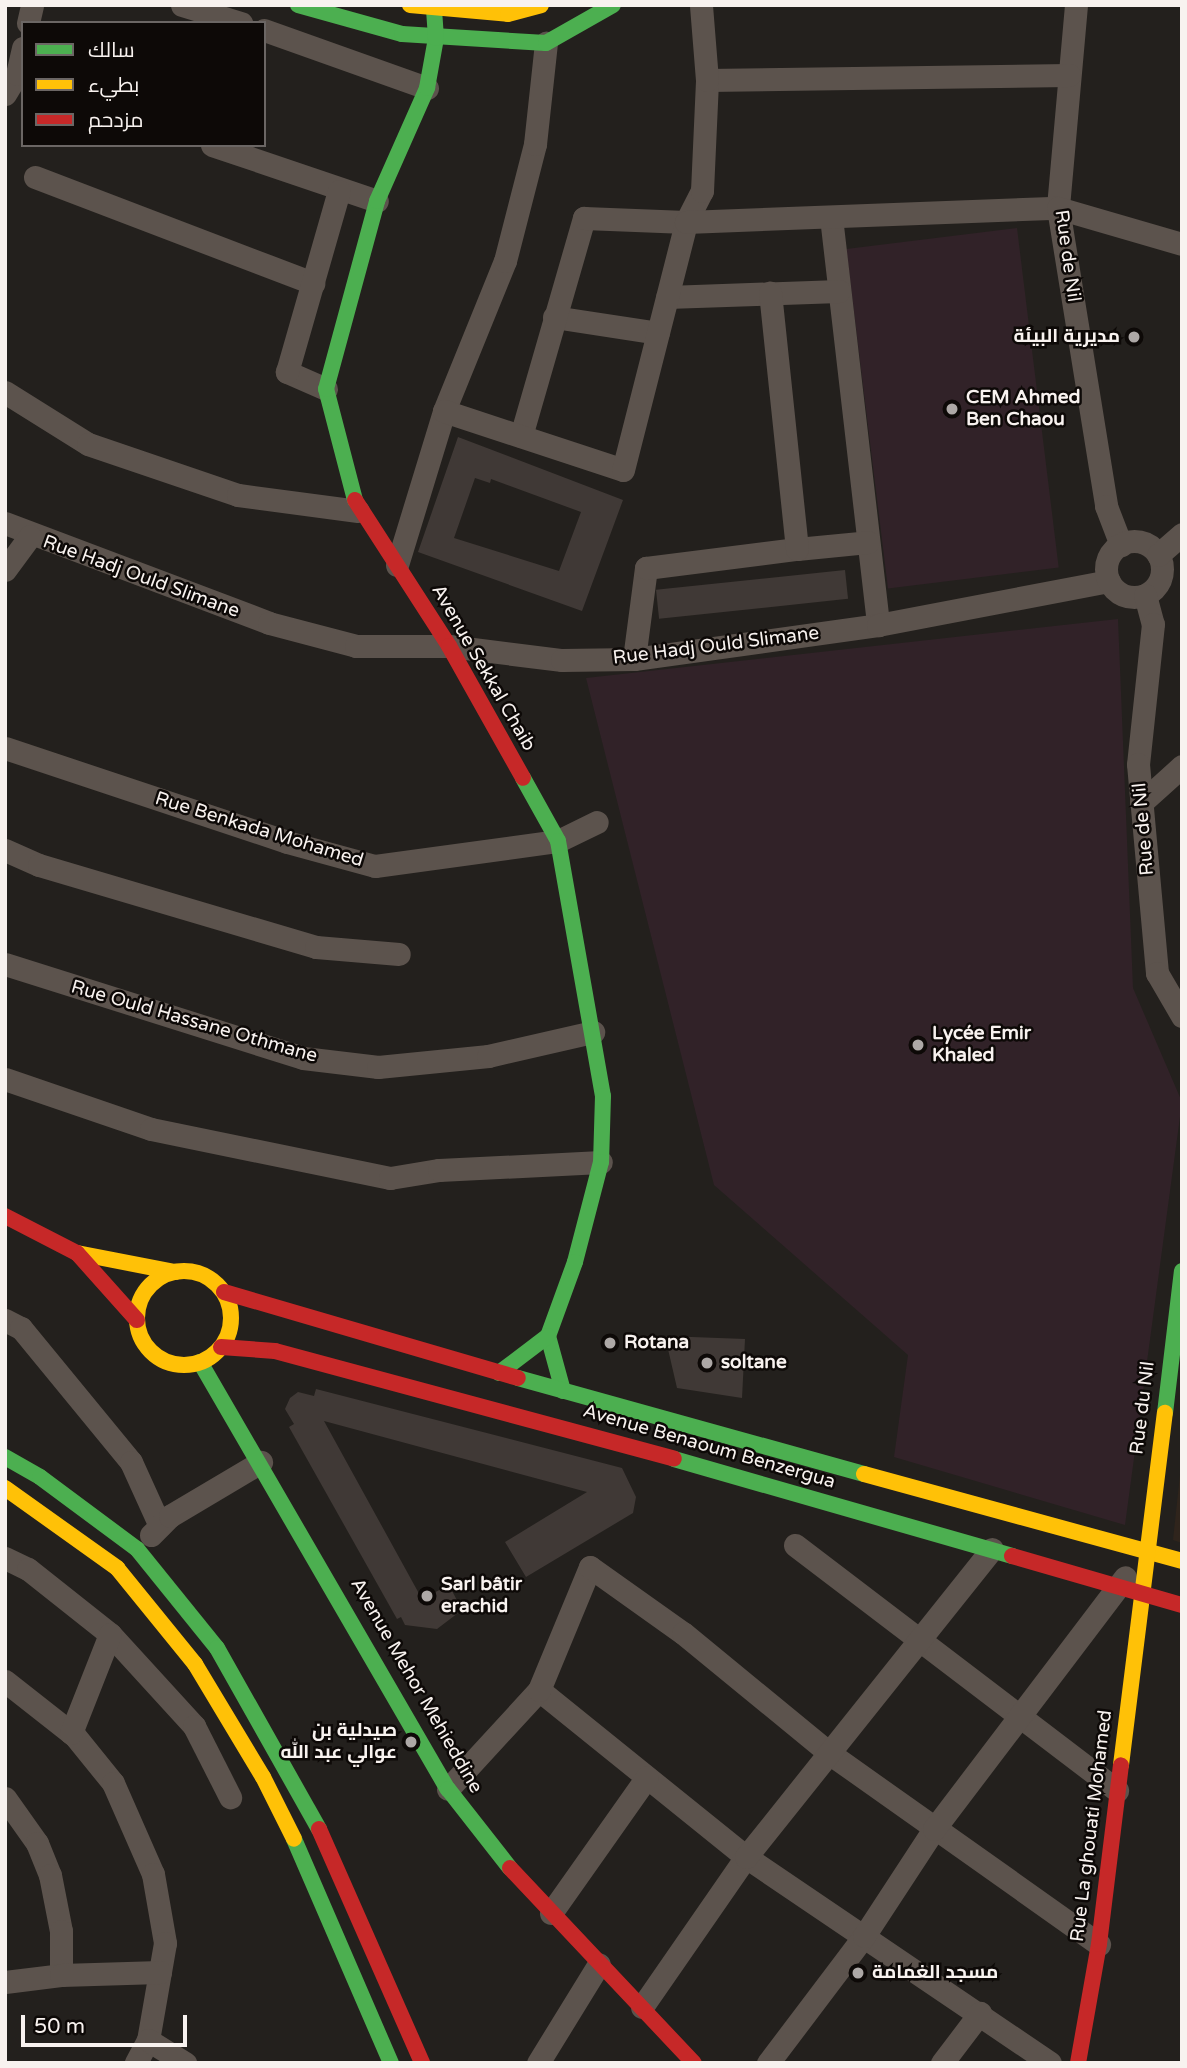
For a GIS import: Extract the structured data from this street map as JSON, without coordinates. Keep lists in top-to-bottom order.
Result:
{
  "streets": {
    "main road": [
      "Avenue Sekkal Chaib",
      "Rue du Nil",
      "Avenue Benaoum Benzergua",
      "Avenue Mehor Mehieddine",
      "Rue La ghouati Mohamed"
    ],
    "street": [
      "Rue de Nil",
      "Rue Hadj Ould Slimane",
      "Rue Benkada Mohamed",
      "Rue Ould Hassane Othmane"
    ]
  },
  "crossings": [
    ["Rue de Nil", "Rue Hadj Ould Slimane"],
    ["Rue Hadj Ould Slimane", "Avenue Sekkal Chaib"],
    ["Avenue Sekkal Chaib", "Rue Benkada Mohamed"],
    ["Avenue Sekkal Chaib", "Rue Ould Hassane Othmane"],
    ["Rue du Nil", "Avenue Benaoum Benzergua"],
    ["Rue du Nil", "Rue La ghouati Mohamed"],
    ["Avenue Benaoum Benzergua", "Avenue Mehor Mehieddine"],
    ["Avenue Benaoum Benzergua", "Rue La ghouati Mohamed"]
  ],
  "places": [
    "مديرية البيئة",
    "CEM Ahmed Ben Chaou",
    "Lycée Emir Khaled",
    "Rotana",
    "soltane",
    "Sarl bâtir erachid",
    "صيدلية بن عوالي عبد الله",
    "مسجد الغمامة"
  ],
  "legend": ["سالك", "بطيء", "مزدحم"],
  "scale_bar": "50 m"
}
